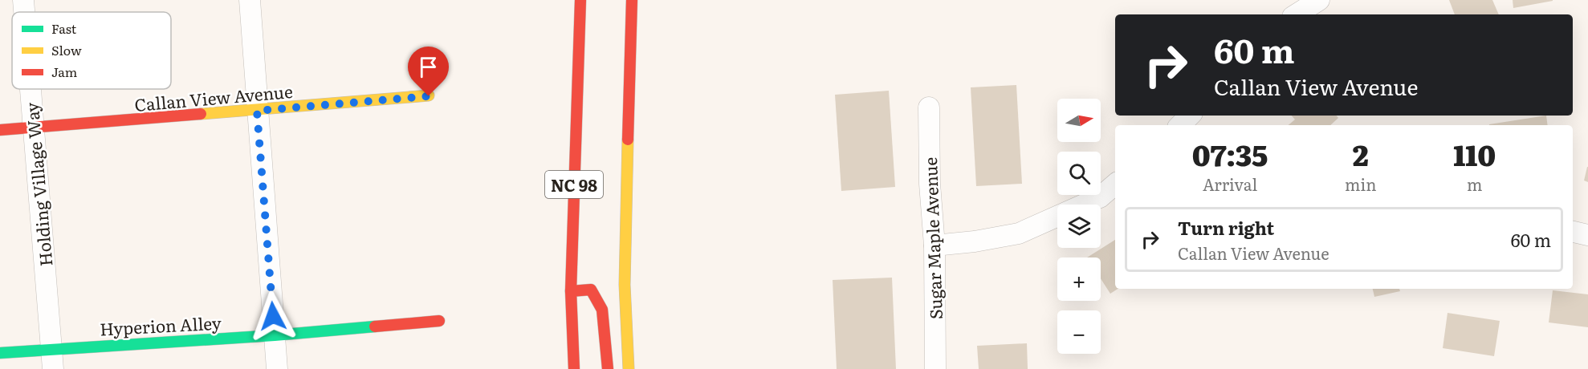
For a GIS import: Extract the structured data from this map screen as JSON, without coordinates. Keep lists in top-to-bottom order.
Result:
{
  "streets": {
    "main road": ["Callan View Avenue", "NC 98", "Hyperion Alley"],
    "street": ["Holding Village Way", "Sugar Maple Avenue"]
  },
  "crossings": [
    ["Callan View Avenue", "Holding Village Way"],
    ["Holding Village Way", "Hyperion Alley"]
  ],
  "legend": ["Fast", "Slow", "Jam"],
  "north": "right",
  "page": {
    "turn": ["60 m", "Callan View Avenue"],
    "map_buttons": ["+", "−"],
    "eta": [
      "07:35",
      "Arrival",
      "2",
      "min",
      "110",
      "m"
    ],
    "list": [
      {
        "name": "Turn right",
        "note": "Callan View Avenue",
        "value": "60 m"
      }
    ]
  }
}
